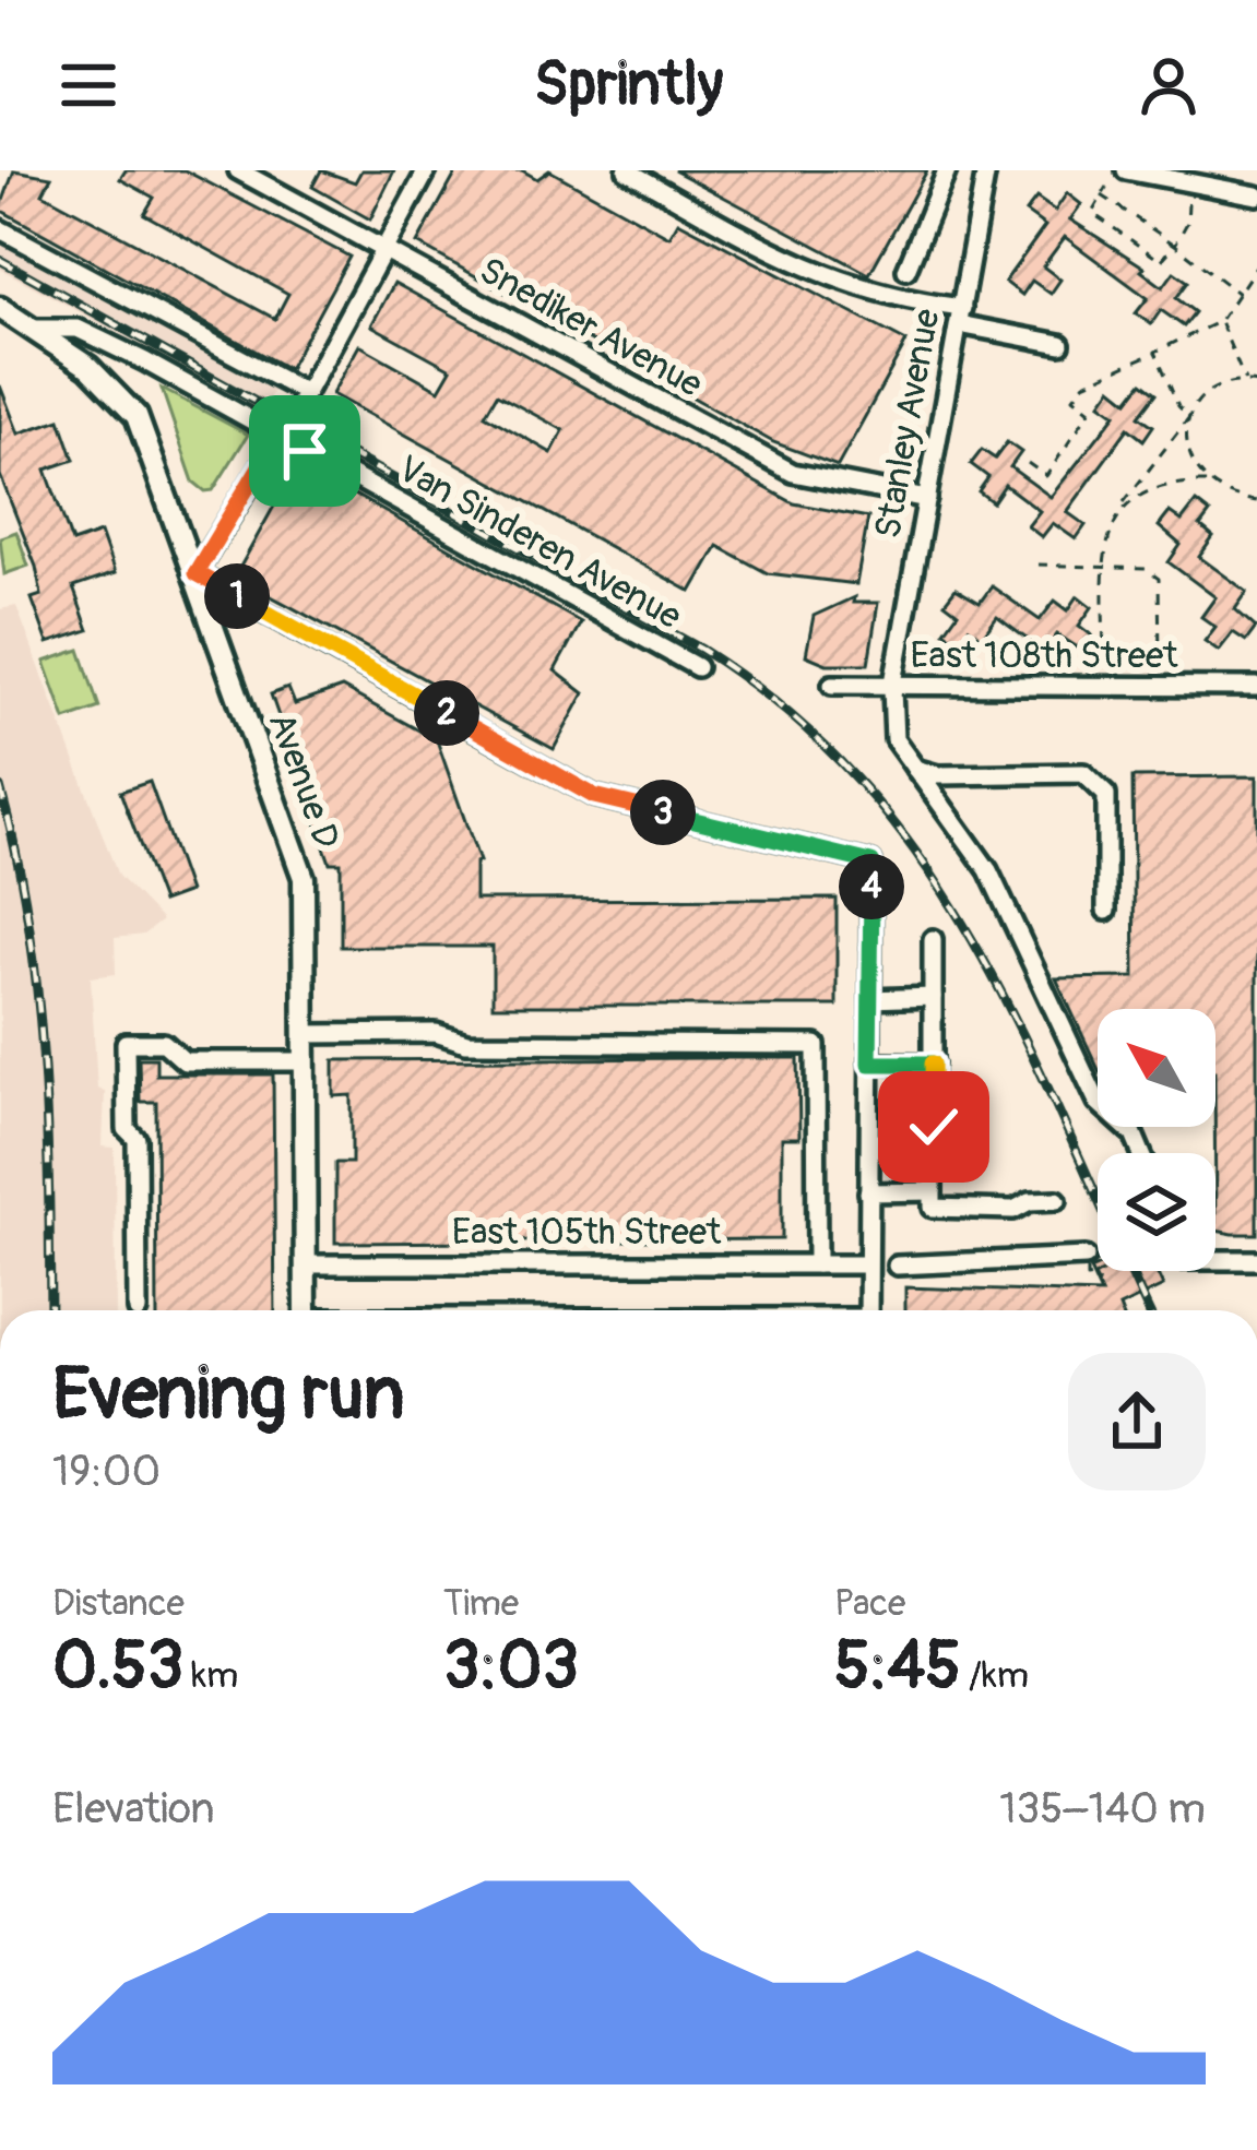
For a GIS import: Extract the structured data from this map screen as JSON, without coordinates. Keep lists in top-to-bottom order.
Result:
{
  "streets": {
    "main road": ["Van Sinderen Avenue", "Avenue D"],
    "street": [
      "Snediker Avenue",
      "Stanley Avenue",
      "East 108th Street",
      "East 105th Street"
    ]
  },
  "crossings": [
    ["Snediker Avenue", "Stanley Avenue"],
    ["Stanley Avenue", "East 108th Street"],
    ["Van Sinderen Avenue", "Avenue D"],
    ["Avenue D", "East 105th Street"]
  ],
  "north": "top left",
  "page": {
    "header": "Sprintly",
    "pins": [
      "1",
      "2",
      "3",
      "4"
    ],
    "heading": ["Evening run", "19:00"],
    "stats": [
      ["Distance", "0.53 km"],
      ["Time", "3:03"],
      ["Pace", "5:45 /km"]
    ],
    "chart": ["Elevation", "135–140 m"]
  }
}
